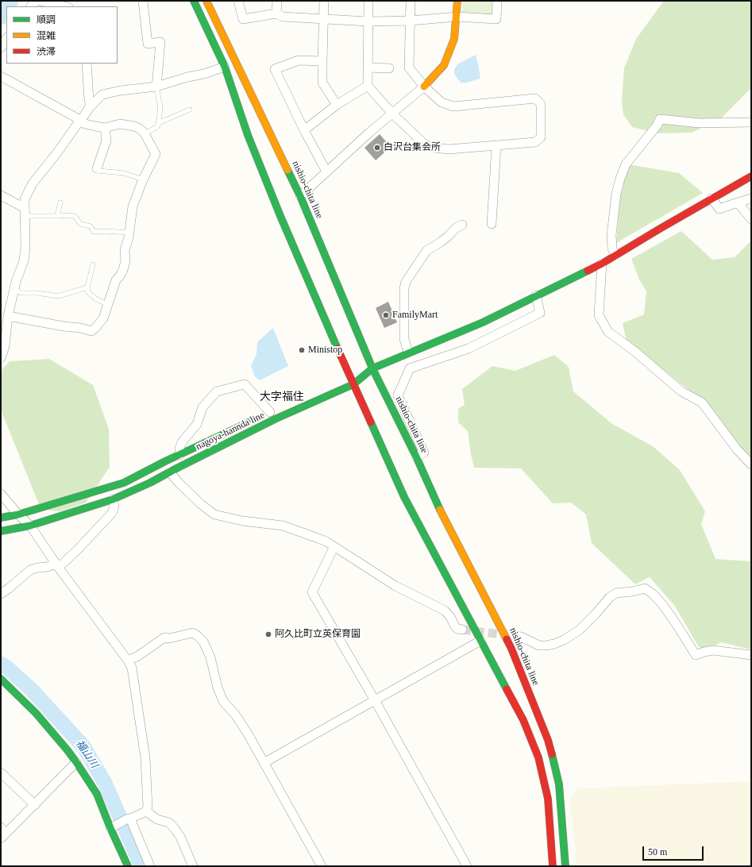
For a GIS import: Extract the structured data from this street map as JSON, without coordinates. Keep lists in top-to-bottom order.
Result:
{
  "streets": {
    "main road": ["nishio-chita line", "nagoya-hannda line"]
  },
  "crossings": [
    ["nishio-chita line", "nagoya-hannda line"]
  ],
  "districts": ["大字福住"],
  "water": ["福山川"],
  "places": [
    "白沢台集会所",
    "FamilyMart",
    "Ministop",
    "阿久比町立英保育園"
  ],
  "legend": ["順調", "混雑", "渋滞"],
  "scale_bar": "50 m"
}
